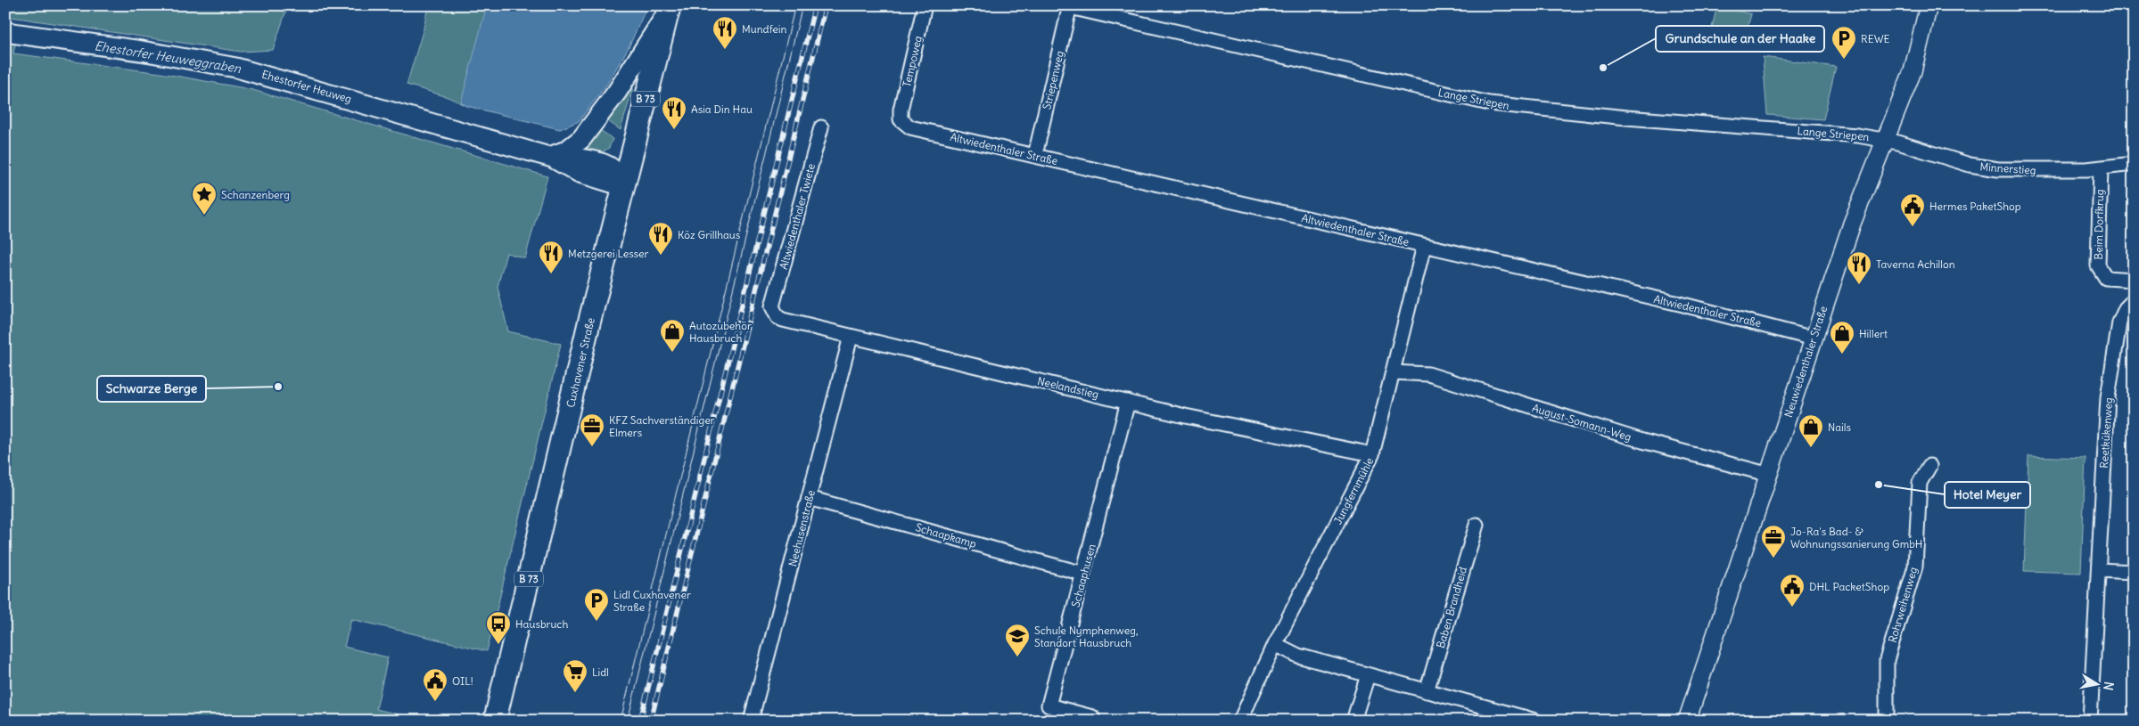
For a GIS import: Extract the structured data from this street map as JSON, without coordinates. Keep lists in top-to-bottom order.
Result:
{
  "streets": {
    "main road": ["Ehestorfer Heuweg", "B 73", "Cuxhavener Straße"],
    "street": [
      "Tempoweg",
      "Striepenweg",
      "Lange Striepen",
      "Altwiedenthaler Straße",
      "Minnerstieg",
      "Altwiedenthaler Twiete",
      "Beim Dorfkrug",
      "Neuwiedenthaler Straße",
      "Neelandstieg",
      "August-Somann-Weg",
      "Reetkükenweg",
      "Jungfernmühle",
      "Neehusenstraße",
      "Schaapkamp",
      "Schaaphusen",
      "Rohrweihenweg",
      "Baben Brandheid"
    ]
  },
  "crossings": [
    ["Tempoweg", "Altwiedenthaler Straße"],
    ["Striepenweg", "Lange Striepen"],
    ["Striepenweg", "Altwiedenthaler Straße"],
    ["Ehestorfer Heuweg", "Cuxhavener Straße"],
    ["Lange Striepen", "Minnerstieg"],
    ["Lange Striepen", "Neuwiedenthaler Straße"],
    ["Altwiedenthaler Straße", "Neuwiedenthaler Straße"],
    ["Altwiedenthaler Straße", "Jungfernmühle"],
    ["Minnerstieg", "Beim Dorfkrug"],
    ["Minnerstieg", "Neuwiedenthaler Straße"],
    ["Altwiedenthaler Twiete", "Neelandstieg"],
    ["Neuwiedenthaler Straße", "August-Somann-Weg"],
    ["Neelandstieg", "Jungfernmühle"],
    ["Neelandstieg", "Neehusenstraße"],
    ["Neelandstieg", "Schaaphusen"],
    ["August-Somann-Weg", "Jungfernmühle"],
    ["Neehusenstraße", "Schaapkamp"],
    ["Schaapkamp", "Schaaphusen"]
  ],
  "water": ["Ehestorfer Heuweggraben"],
  "places": {
    "restaurant": [
      "Mundfein",
      "Asia Din Hau",
      "Köz Grillhaus",
      "Metzgerei Lesser",
      "Taverna Achillon"
    ],
    "parking": ["REWE", "Lidl Cuxhavener Straße"],
    "other": ["Grundschule an der Haake", "Schwarze Berge", "Hotel Meyer"],
    "place": ["Schanzenberg"],
    "public building": ["Hermes PaketShop", "DHL PacketShop", "OIL!"],
    "shop": ["Autozubehör Hausbruch", "Hillert", "Nails"],
    "office": ["KFZ Sachverständiger Elmers", "Jo-Ra's Bad- & Wohnungssanierung GmbH"],
    "bus stop": ["Hausbruch"],
    "school or university": ["Schule Nymphenweg, Standort Hausbruch"],
    "supermarket": ["Lidl"]
  },
  "north": "right"
}
